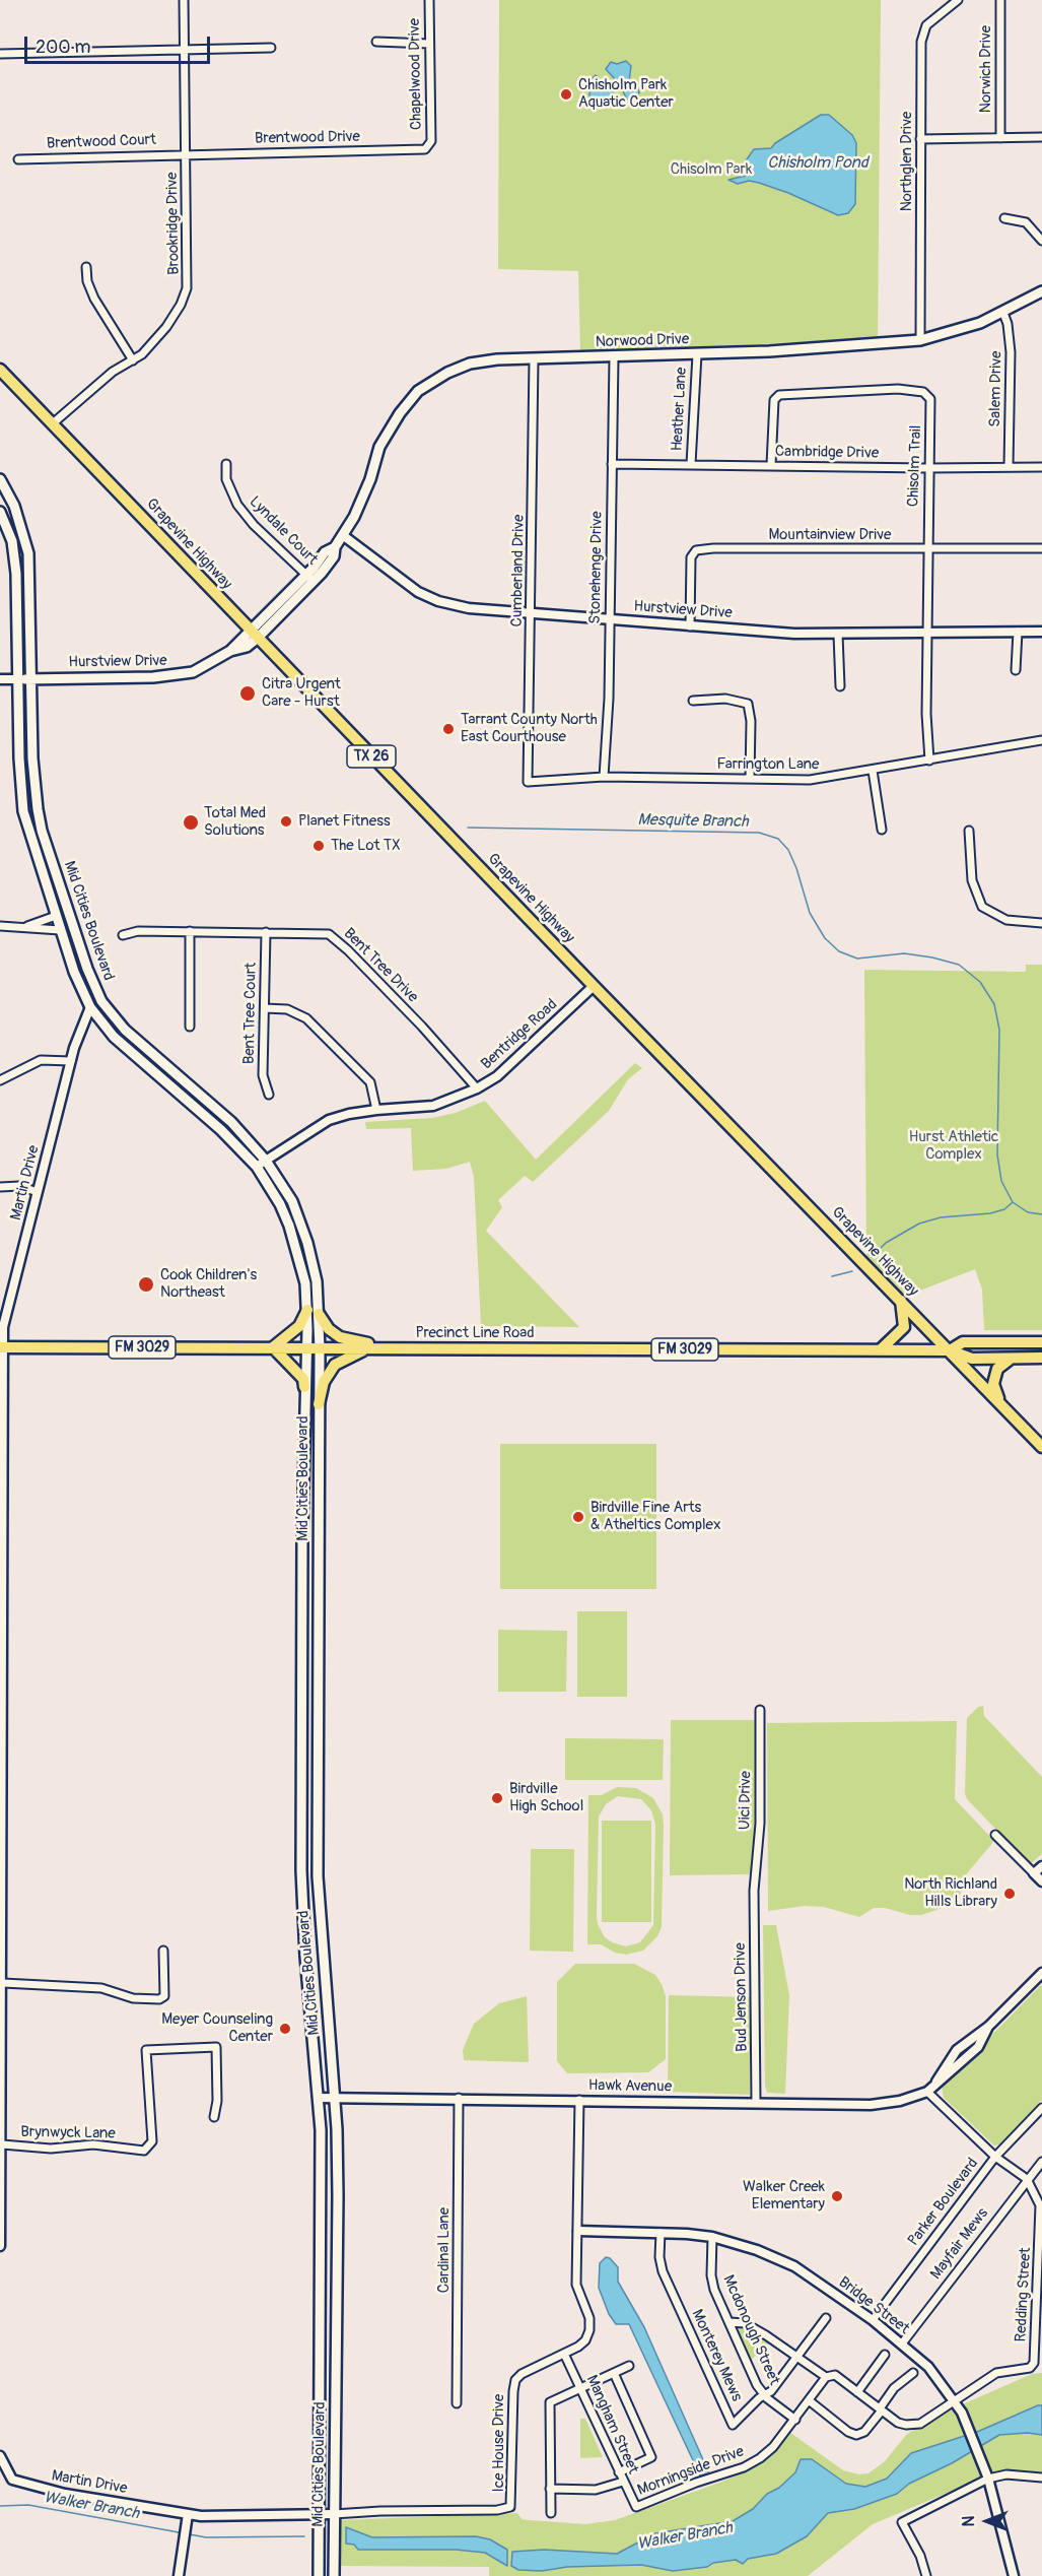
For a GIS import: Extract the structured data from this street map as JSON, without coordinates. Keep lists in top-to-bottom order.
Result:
{
  "streets": {
    "main road": [
      "Norwood Drive",
      "Grapevine Highway",
      "Hurstview Drive",
      "TX 26",
      "Mid Cities Boulevard",
      "Precinct Line Road",
      "FM 3029"
    ],
    "street": [
      "Norwich Drive",
      "Chapelwood Drive",
      "Brentwood Drive",
      "Brentwood Court",
      "Northglen Drive",
      "Brookridge Drive",
      "Salem Drive",
      "Heather Lane",
      "Cambridge Drive",
      "Chisolm Trail",
      "Lyndale Court",
      "Mountainview Drive",
      "Stonehenge Drive",
      "Cumberland Drive",
      "Farrington Lane",
      "Bent Tree Drive",
      "Bent Tree Court",
      "Bentridge Road",
      "Martin Drive",
      "Uici Drive",
      "Bud Jenson Drive",
      "Hawk Avenue",
      "Brynwyck Lane",
      "Parker Boulevard",
      "Mayfair Mews",
      "Cardinal Lane",
      "Redding Street",
      "Bridge Street",
      "Mcdonough Street",
      "Monterey Mews",
      "Mangham Street",
      "Ice House Drive",
      "Morningside Drive"
    ]
  },
  "crossings": [
    ["Chapelwood Drive", "Brentwood Drive"],
    ["Brentwood Drive", "Brentwood Court"],
    ["Brentwood Drive", "Brookridge Drive"],
    ["Brentwood Court", "Brookridge Drive"],
    ["Northglen Drive", "Norwood Drive"],
    ["Brookridge Drive", "Grapevine Highway"],
    ["Norwood Drive", "Salem Drive"],
    ["Norwood Drive", "Heather Lane"],
    ["Norwood Drive", "Lyndale Court"],
    ["Norwood Drive", "Grapevine Highway"],
    ["Norwood Drive", "Stonehenge Drive"],
    ["Norwood Drive", "Cumberland Drive"],
    ["Norwood Drive", "Hurstview Drive"],
    ["Salem Drive", "Cambridge Drive"],
    ["Heather Lane", "Cambridge Drive"],
    ["Cambridge Drive", "Chisolm Trail"],
    ["Cambridge Drive", "Stonehenge Drive"],
    ["Chisolm Trail", "Mountainview Drive"],
    ["Chisolm Trail", "Hurstview Drive"],
    ["Chisolm Trail", "Farrington Lane"],
    ["Mountainview Drive", "Hurstview Drive"],
    ["Grapevine Highway", "Hurstview Drive"],
    ["Grapevine Highway", "Bentridge Road"],
    ["Grapevine Highway", "Precinct Line Road"],
    ["Stonehenge Drive", "Hurstview Drive"],
    ["Stonehenge Drive", "Farrington Lane"],
    ["Cumberland Drive", "Hurstview Drive"],
    ["Cumberland Drive", "Farrington Lane"],
    ["Hurstview Drive", "Mid Cities Boulevard"],
    ["Mid Cities Boulevard", "Bentridge Road"],
    ["Mid Cities Boulevard", "Martin Drive"],
    ["Mid Cities Boulevard", "Precinct Line Road"],
    ["Mid Cities Boulevard", "Hawk Avenue"],
    ["Mid Cities Boulevard", "Ice House Drive"],
    ["Bent Tree Drive", "Bent Tree Court"],
    ["Bent Tree Drive", "Bentridge Road"],
    ["Martin Drive", "Precinct Line Road"],
    ["Martin Drive", "Brynwyck Lane"],
    ["Uici Drive", "Bud Jenson Drive"],
    ["Bud Jenson Drive", "Hawk Avenue"],
    ["Hawk Avenue", "Cardinal Lane"],
    ["Hawk Avenue", "Redding Street"],
    ["Hawk Avenue", "Ice House Drive"],
    ["Parker Boulevard", "Redding Street"],
    ["Parker Boulevard", "Bridge Street"],
    ["Mayfair Mews", "Redding Street"],
    ["Mayfair Mews", "Bridge Street"],
    ["Redding Street", "Bridge Street"],
    ["Bridge Street", "Mcdonough Street"],
    ["Bridge Street", "Monterey Mews"],
    ["Bridge Street", "Ice House Drive"],
    ["Mcdonough Street", "Monterey Mews"],
    ["Mcdonough Street", "Morningside Drive"],
    ["Mangham Street", "Ice House Drive"],
    ["Mangham Street", "Morningside Drive"]
  ],
  "water": ["Chisholm Pond", "Mesquite Branch", "Walker Branch"],
  "parks": ["Chisolm Park", "Hurst Athletic Complex"],
  "places": [
    "Chisholm Park Aquatic Center",
    "Citra Urgent Care - Hurst",
    "Tarrant County North East Courthouse",
    "Planet Fitness",
    "Total Med Solutions",
    "The Lot TX",
    "Cook Children's Northeast",
    "Birdville Fine Arts & Atheltics Complex",
    "Birdville High School",
    "North Richland Hills Library",
    "Meyer Counseling Center",
    "Walker Creek Elementary"
  ],
  "scale_bar": "200 m",
  "north": "left"
}
